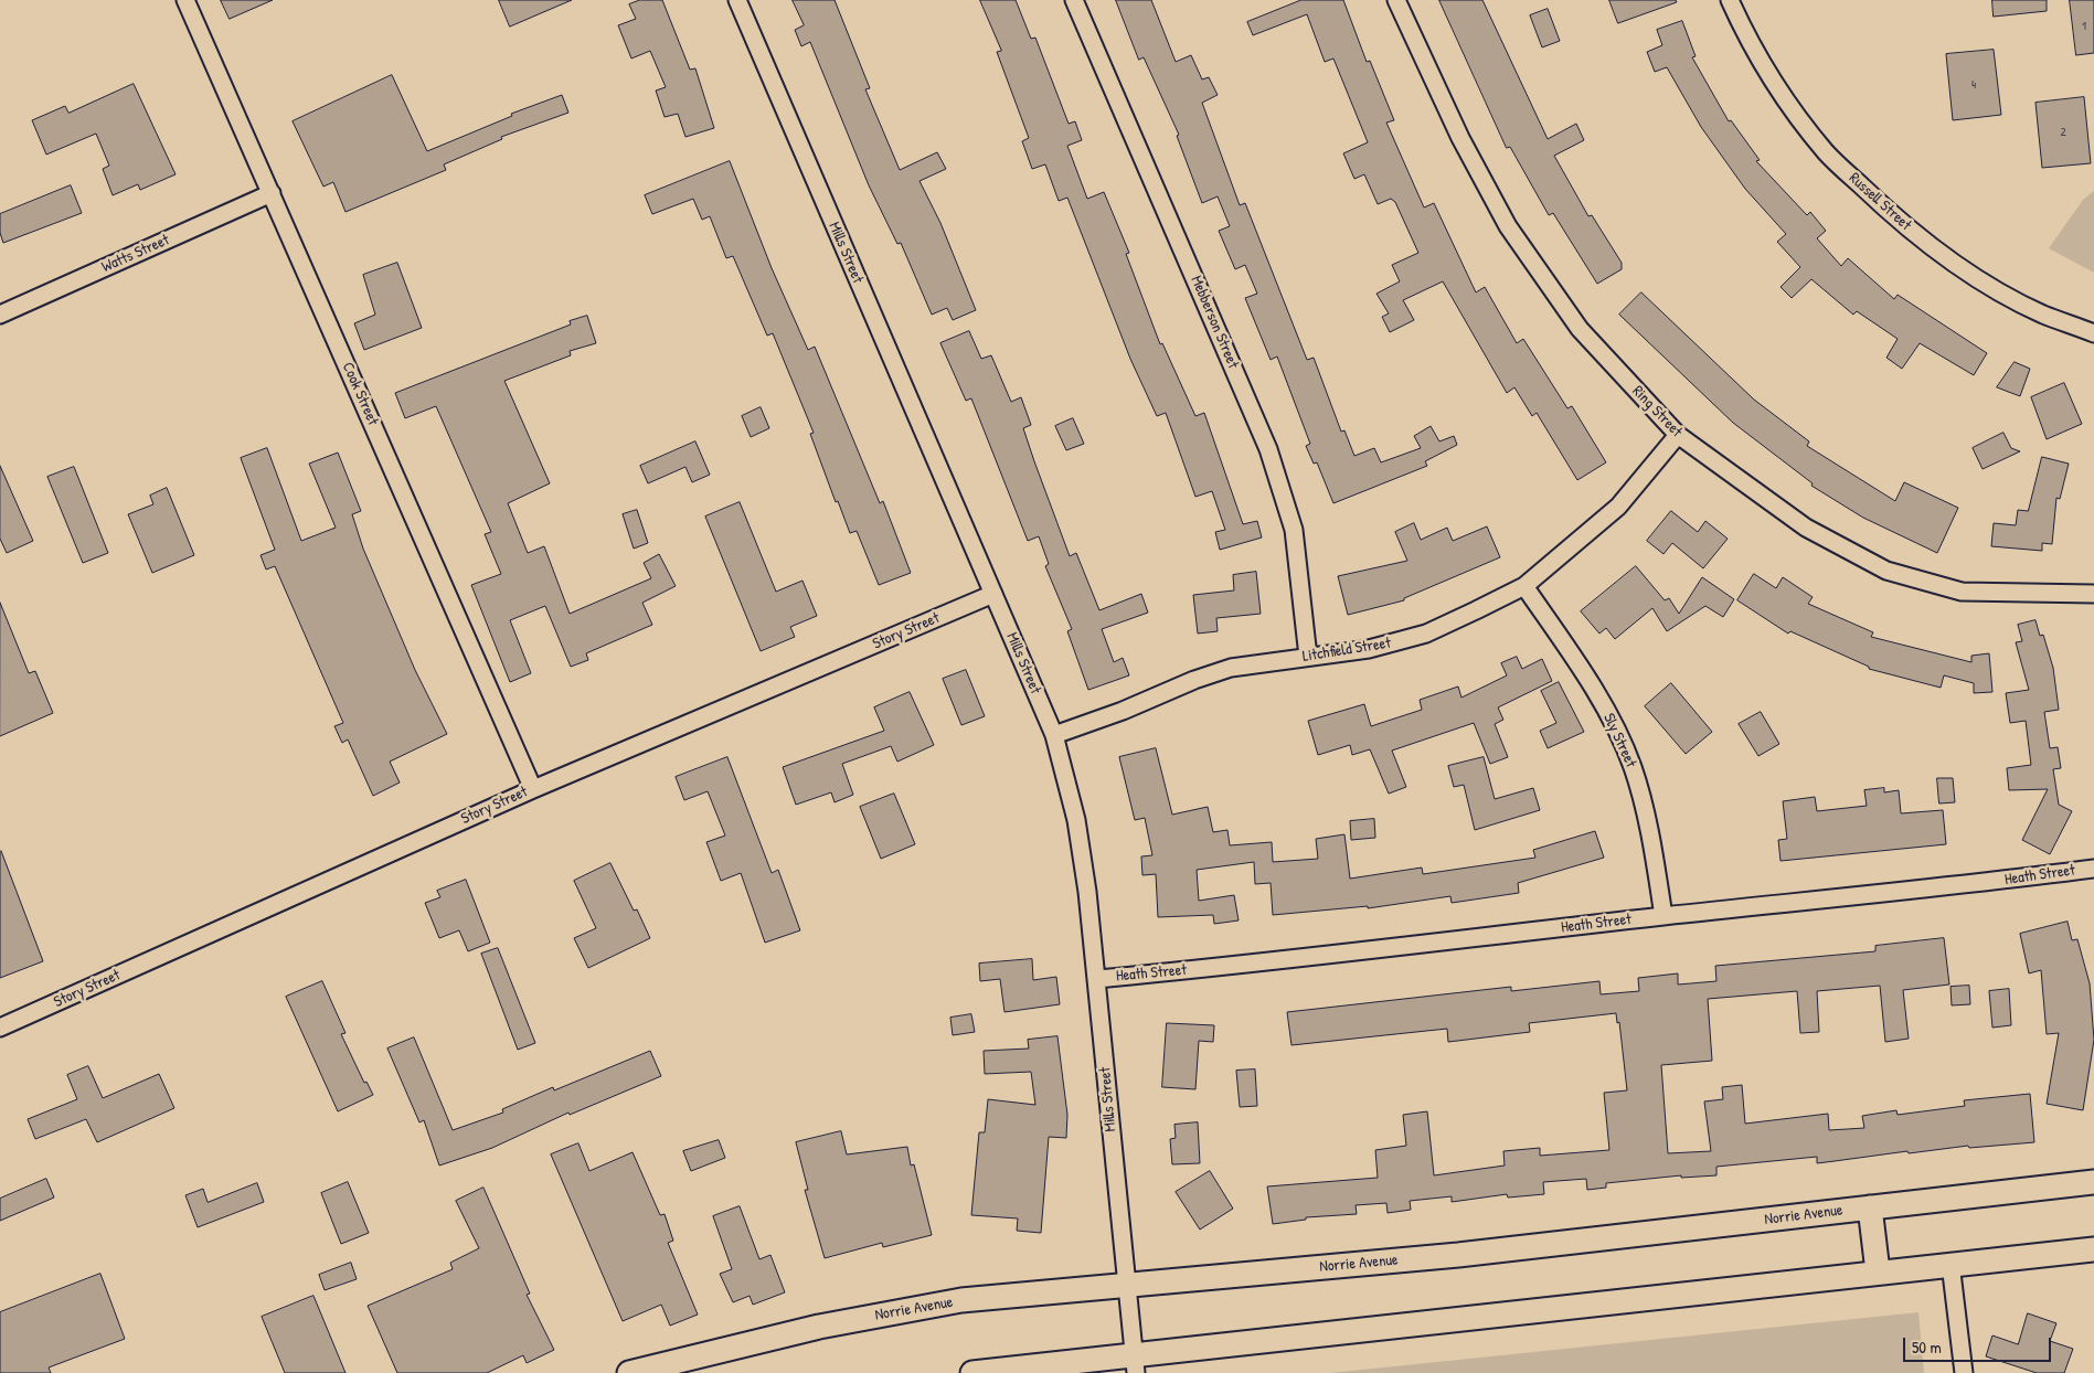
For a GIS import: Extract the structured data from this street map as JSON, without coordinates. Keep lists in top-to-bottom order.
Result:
{
  "streets": {
    "main road": ["Norrie Avenue"],
    "street": [
      "Russell Street",
      "Mills Street",
      "Watts Street",
      "Mebberson Street",
      "Cook Street",
      "Ring Street",
      "Story Street",
      "Litchfield Street",
      "Sly Street",
      "Heath Street"
    ]
  },
  "crossings": [
    ["Mills Street", "Story Street"],
    ["Mills Street", "Litchfield Street"],
    ["Mills Street", "Heath Street"],
    ["Mills Street", "Norrie Avenue"],
    ["Watts Street", "Cook Street"],
    ["Mebberson Street", "Litchfield Street"],
    ["Cook Street", "Story Street"],
    ["Ring Street", "Litchfield Street"],
    ["Litchfield Street", "Sly Street"],
    ["Sly Street", "Heath Street"]
  ],
  "house_numbers": ["1", "4", "2"],
  "scale_bar": "50 m"
}
